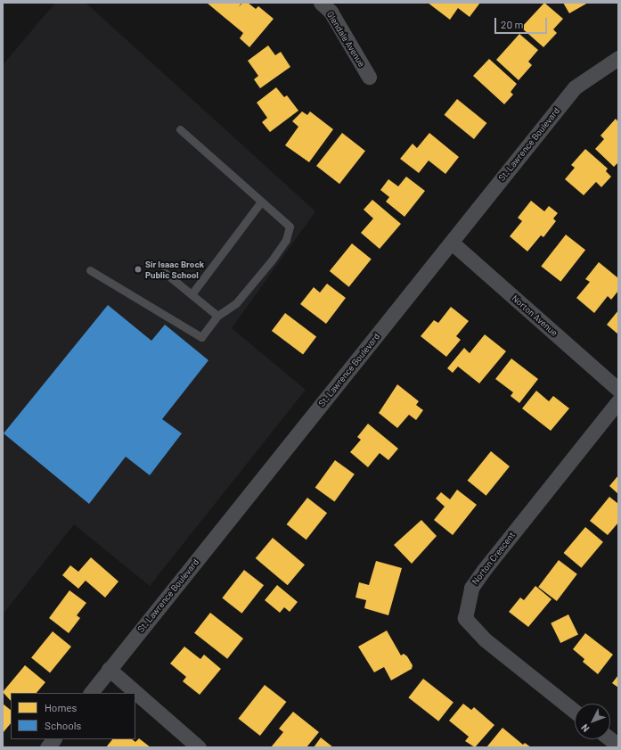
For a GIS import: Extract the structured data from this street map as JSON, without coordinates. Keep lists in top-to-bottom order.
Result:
{
  "streets": {
    "street": [
      "Glendale Avenue",
      "St. Lawrence Boulevard",
      "Norton Avenue",
      "Norton Crescent"
    ]
  },
  "crossings": [
    ["St. Lawrence Boulevard", "Norton Avenue"]
  ],
  "places": ["Sir Isaac Brock Public School"],
  "legend": ["Homes", "Schools"],
  "scale_bar": "20 m",
  "north": "bottom left"
}
